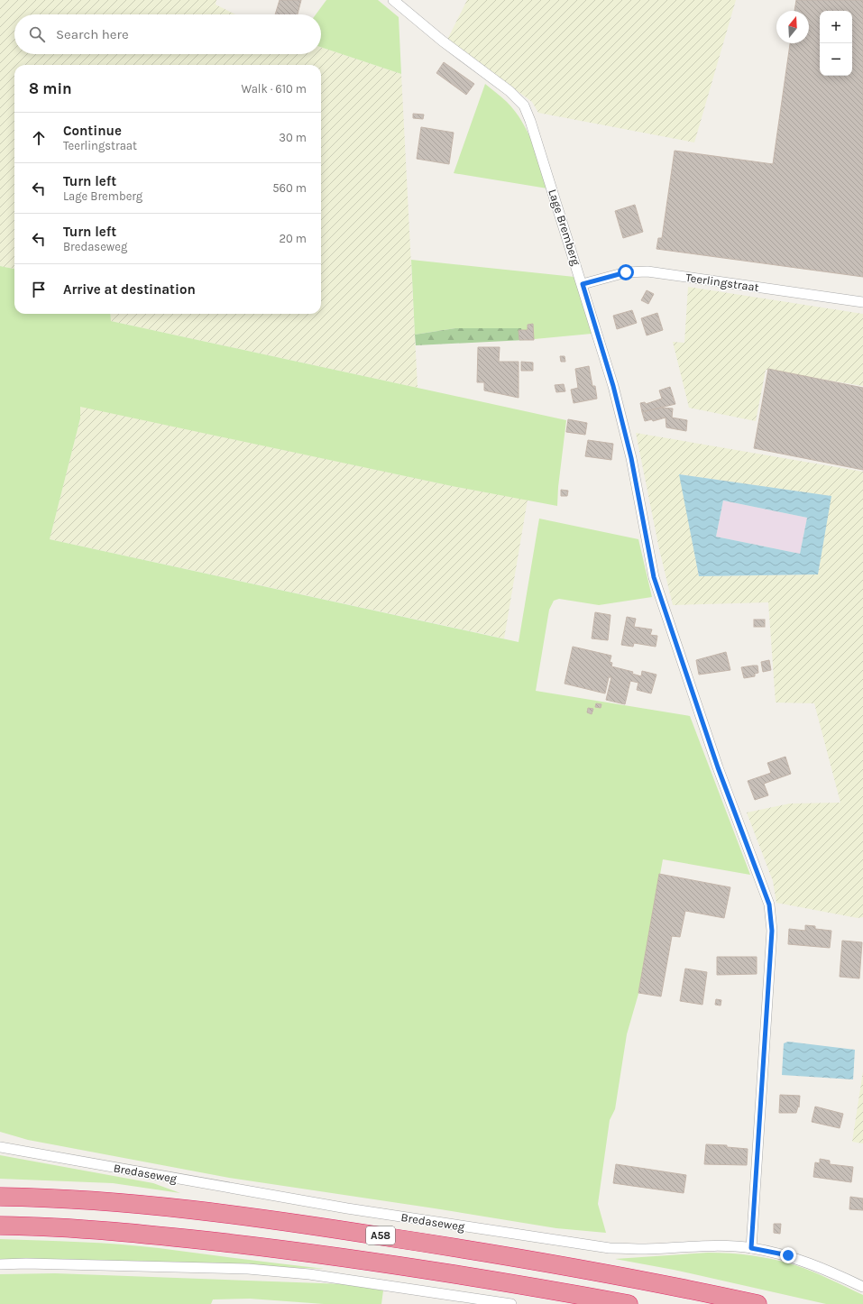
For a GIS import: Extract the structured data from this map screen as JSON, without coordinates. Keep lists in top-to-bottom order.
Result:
{
  "streets": {
    "highway": ["A58"],
    "street": ["Lage Bremberg", "Teerlingstraat", "Bredaseweg"]
  },
  "crossings": [
    ["Lage Bremberg", "Teerlingstraat"],
    ["Lage Bremberg", "Bredaseweg"]
  ],
  "north": "top",
  "page": {
    "map_buttons": ["+", "−"],
    "search": "Search here",
    "heading": ["8 min", "Walk · 610 m"],
    "list": [
      ["Continue", "Teerlingstraat", "30 m"],
      ["Turn left", "Lage Bremberg", "560 m"],
      ["Turn left", "Bredaseweg", "20 m"],
      "Arrive at destination"
    ]
  }
}
